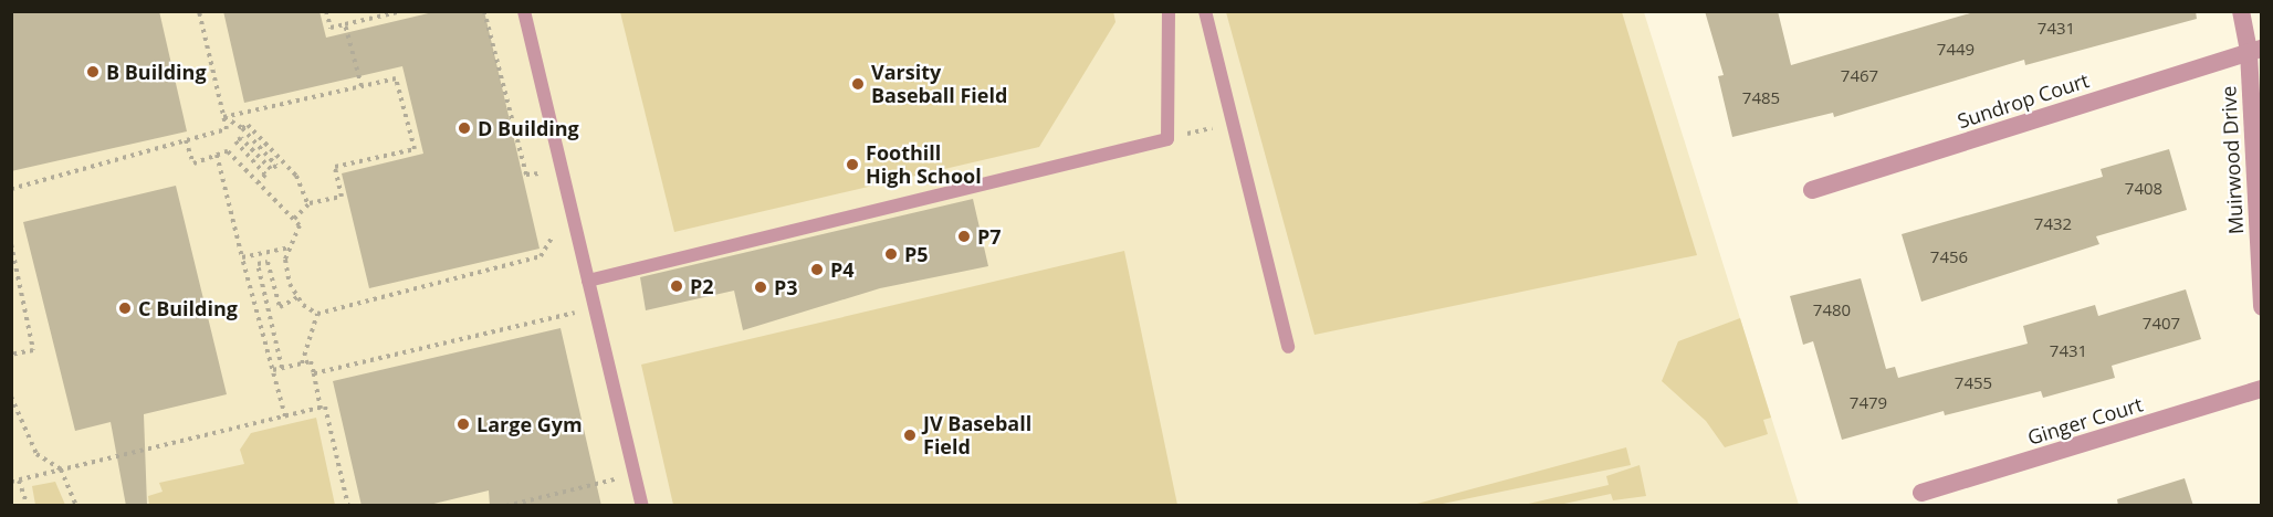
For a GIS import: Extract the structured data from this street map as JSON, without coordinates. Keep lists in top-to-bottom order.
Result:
{
  "streets": {
    "street": ["Sundrop Court", "Muirwood Drive", "Ginger Court"]
  },
  "crossings": [
    ["Sundrop Court", "Muirwood Drive"]
  ],
  "places": [
    "B Building",
    "Varsity Baseball Field",
    "D Building",
    "Foothill High School",
    "P7",
    "P5",
    "P4",
    "P2",
    "P3",
    "C Building",
    "Large Gym",
    "JV Baseball Field"
  ],
  "house_numbers": [
    "7431",
    "7449",
    "7467",
    "7485",
    "7408",
    "7432",
    "7456",
    "7480",
    "7407",
    "7431",
    "7455",
    "7479"
  ]
}
